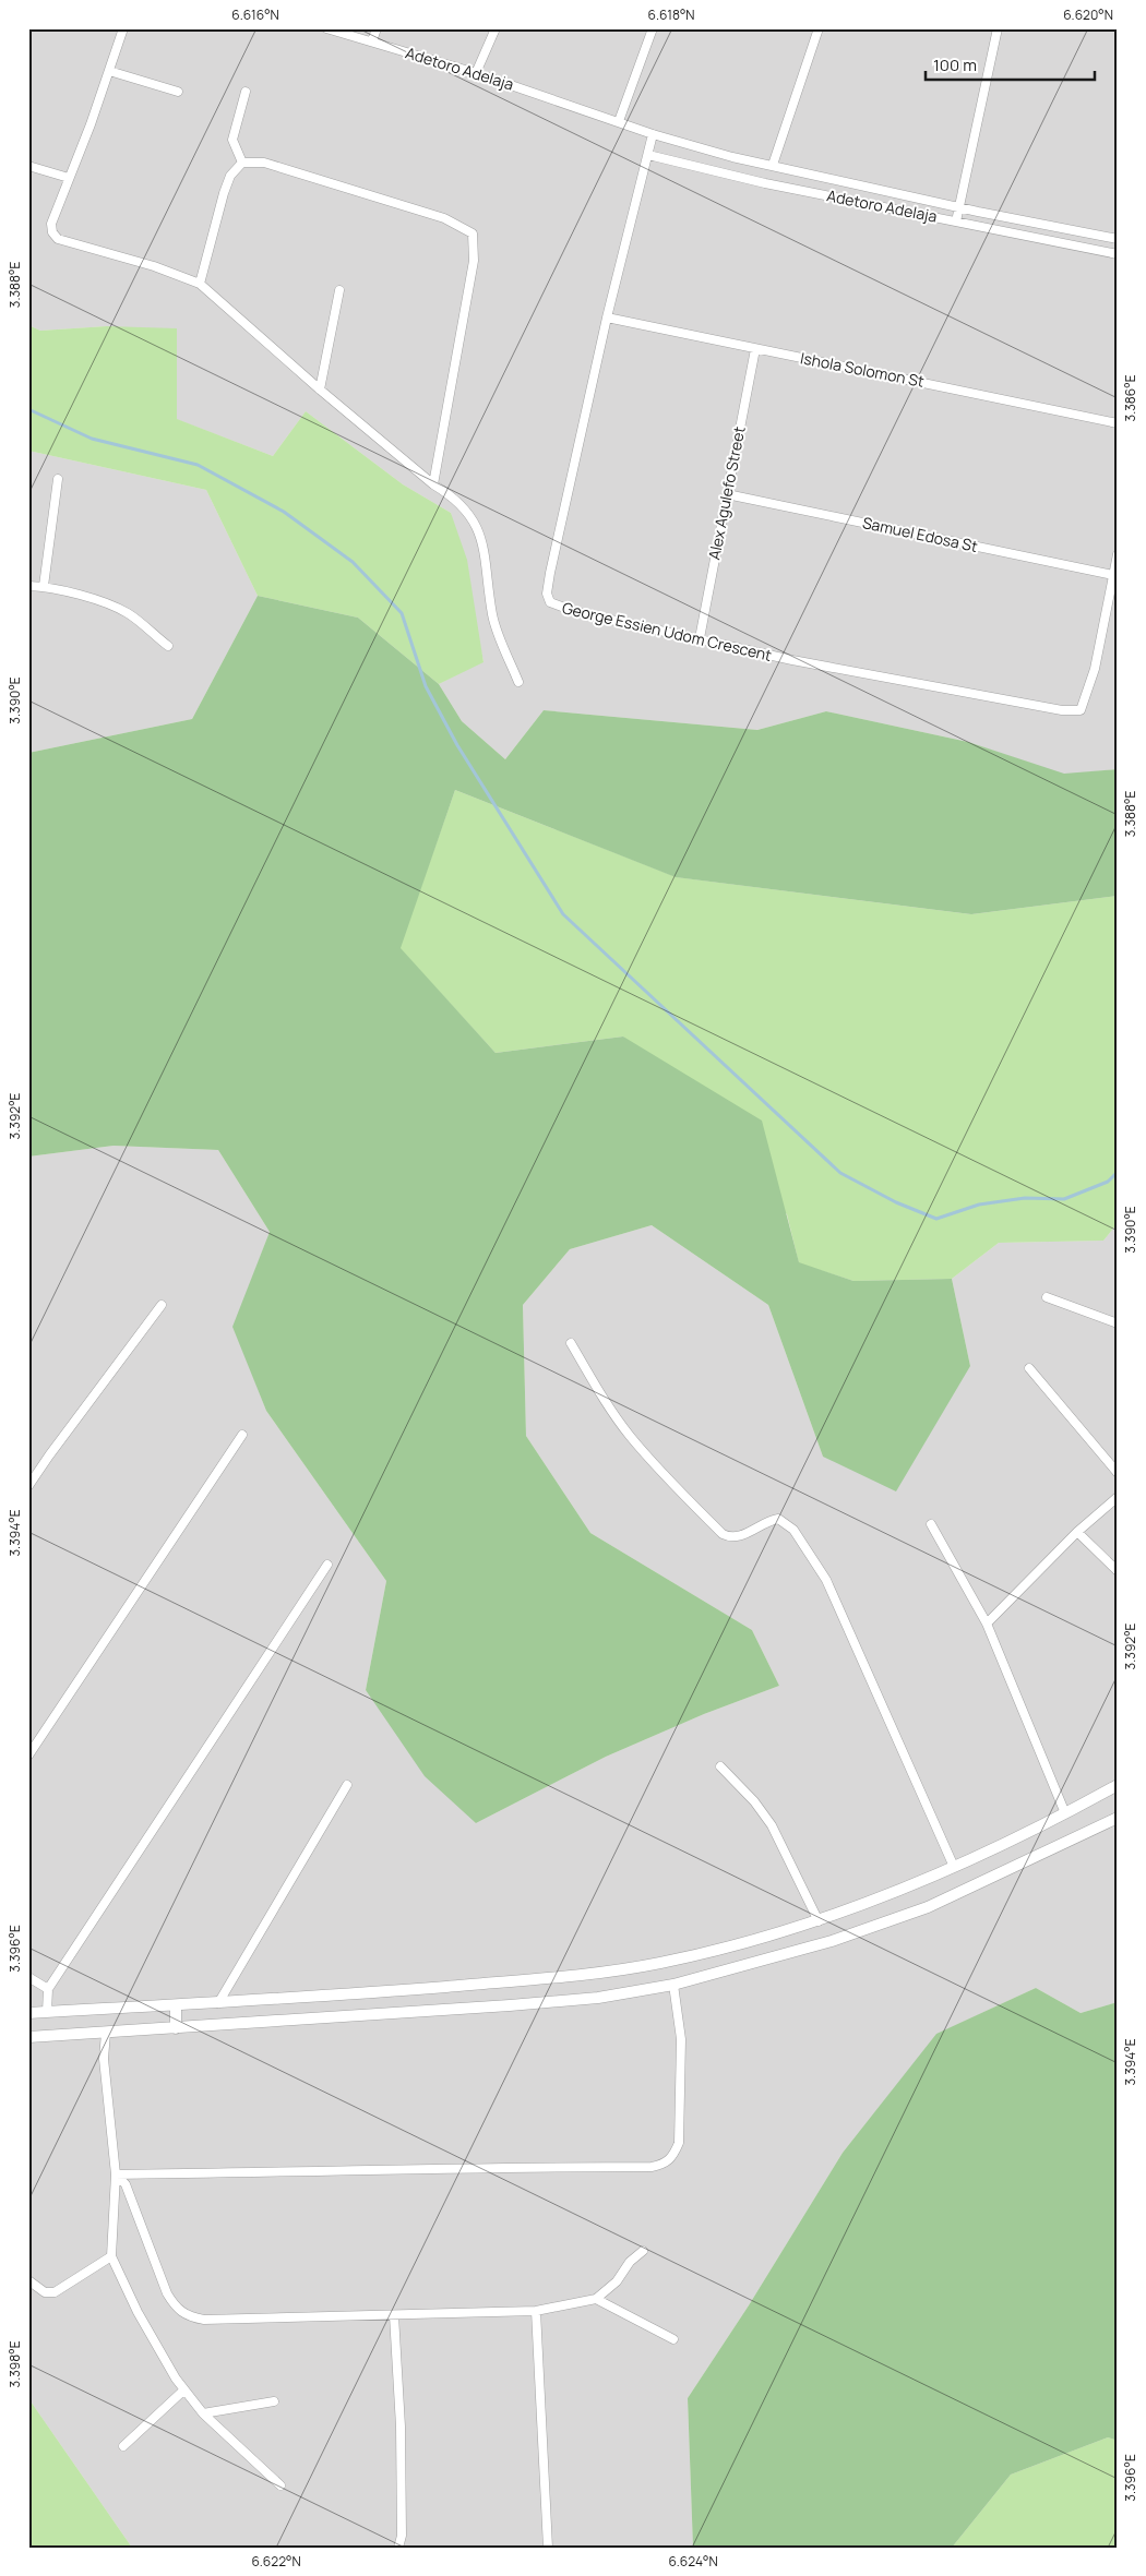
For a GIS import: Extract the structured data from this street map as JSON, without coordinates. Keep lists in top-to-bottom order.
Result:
{
  "streets": {
    "street": [
      "Adetoro Adelaja",
      "Ishola Solomon St",
      "Alex Agulefo Street",
      "Samuel Edosa St",
      "George Essien Udom Crescent"
    ]
  },
  "crossings": [
    ["Adetoro Adelaja", "George Essien Udom Crescent"],
    ["Ishola Solomon St", "Alex Agulefo Street"],
    ["Ishola Solomon St", "George Essien Udom Crescent"],
    ["Alex Agulefo Street", "Samuel Edosa St"],
    ["Alex Agulefo Street", "George Essien Udom Crescent"],
    ["Samuel Edosa St", "George Essien Udom Crescent"]
  ],
  "scale_bar": "100 m",
  "coordinates": [
    "6.616°N",
    "6.618°N",
    "6.620°N",
    "3.388°E",
    "3.386°E",
    "3.390°E",
    "3.392°E",
    "3.394°E",
    "3.396°E",
    "3.398°E",
    "6.622°N",
    "6.624°N"
  ]
}
